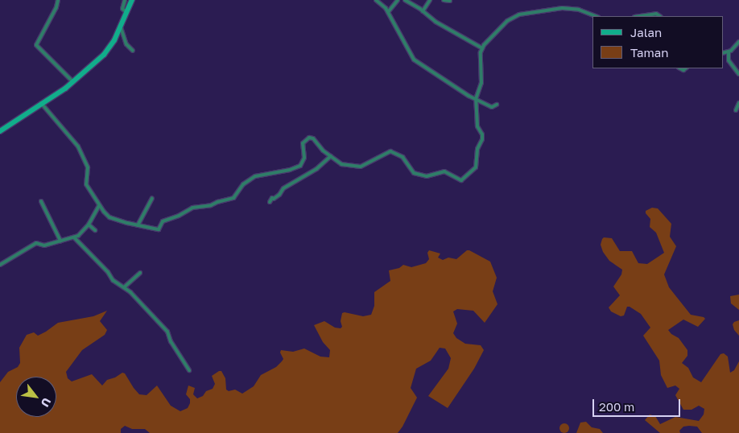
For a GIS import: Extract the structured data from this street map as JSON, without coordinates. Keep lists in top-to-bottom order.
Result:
{
  "legend": ["Jalan", "Taman"],
  "scale_bar": "200 m",
  "north": "bottom right"
}
